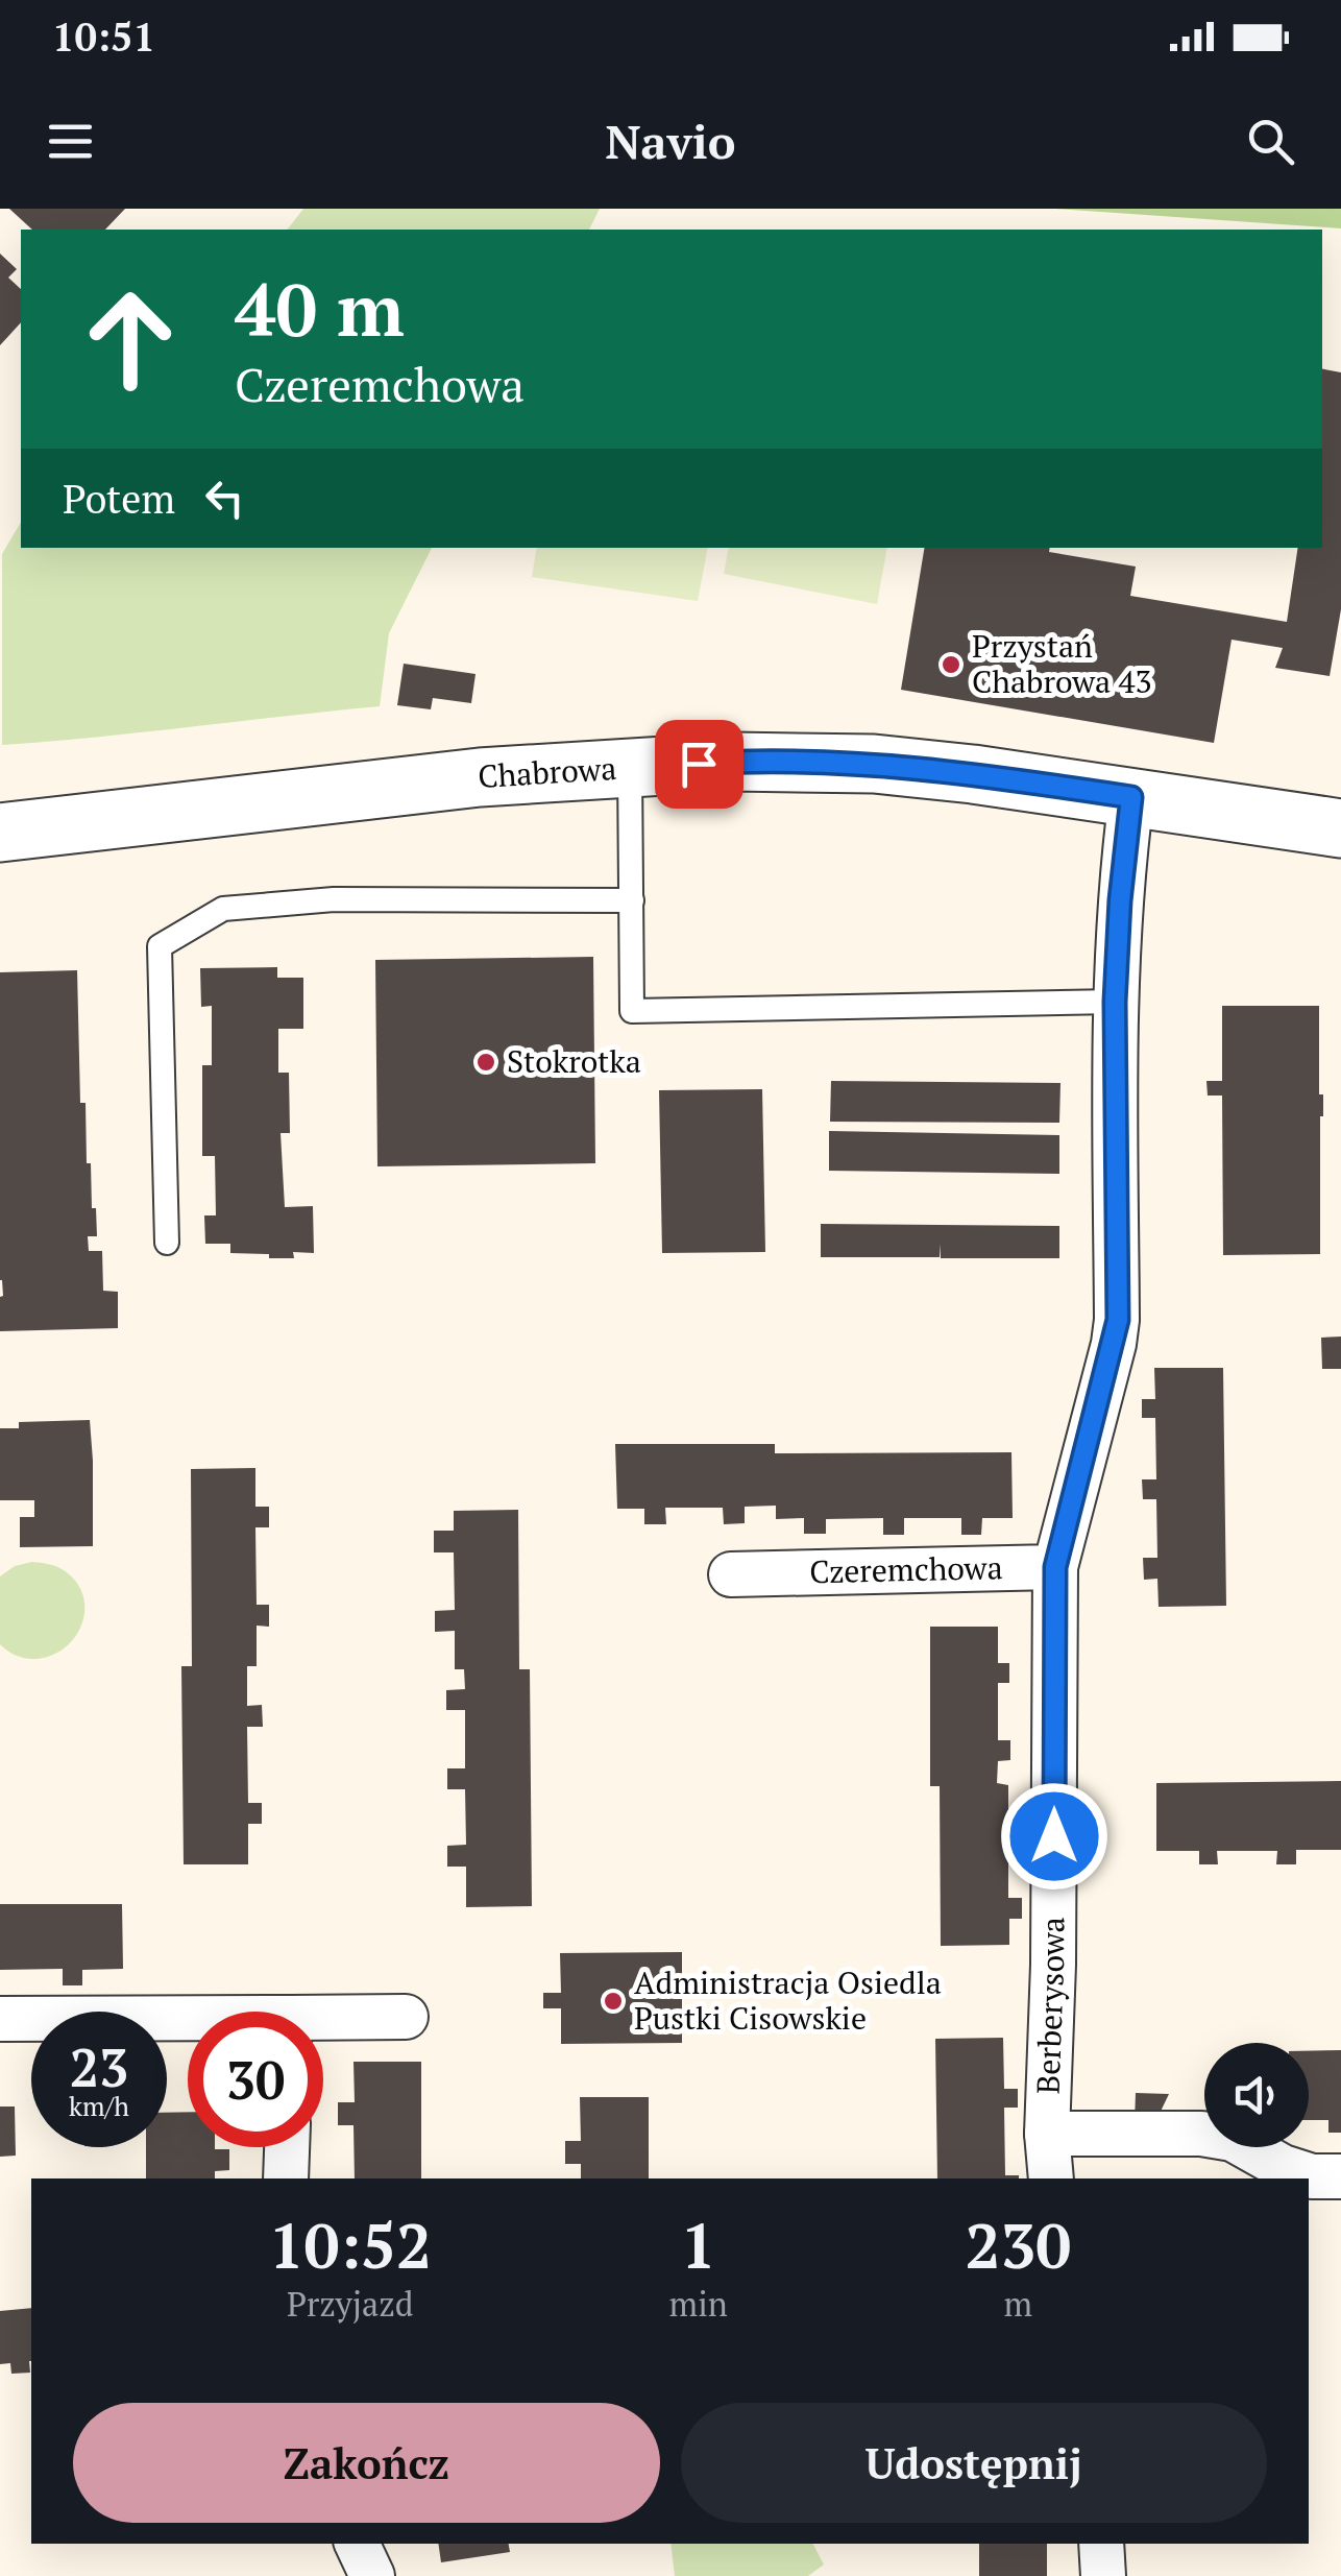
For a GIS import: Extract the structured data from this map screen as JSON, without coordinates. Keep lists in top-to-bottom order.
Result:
{
  "streets": {
    "street": ["Chabrowa", "Czeremchowa", "Berberysowa"]
  },
  "crossings": [
    ["Czeremchowa", "Berberysowa"]
  ],
  "places": ["Przystań Chabrowa 43", "Stokrotka", "Administracja Osiedla Pustki Cisowskie"],
  "page": {
    "status": "10:51",
    "header": "Navio",
    "turn": ["40 m", "Czeremchowa"],
    "then": "Potem",
    "speed": "23 km/h",
    "limit": "30",
    "eta": [
      "10:52",
      "Przyjazd",
      "1",
      "min",
      "230",
      "m"
    ],
    "buttons": ["Zakończ", "Udostępnij"]
  }
}
